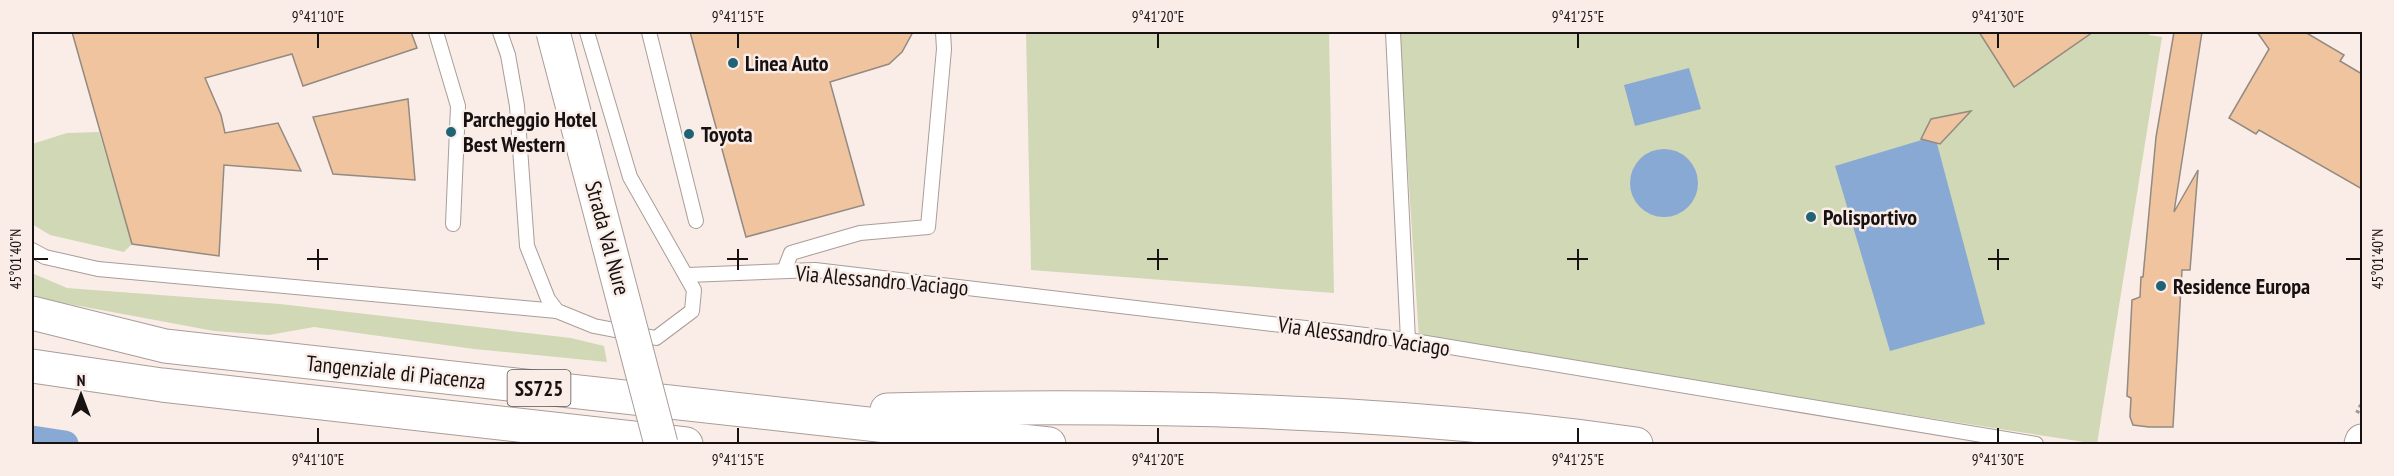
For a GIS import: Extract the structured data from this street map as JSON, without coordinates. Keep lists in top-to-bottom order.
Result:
{
  "streets": {
    "main road": ["Strada Val Nure", "Tangenziale di Piacenza", "SS725"],
    "lane": ["Via Alessandro Vaciago"]
  },
  "places": [
    "Linea Auto",
    "Parcheggio Hotel Best Western",
    "Toyota",
    "Polisportivo",
    "Residence Europa"
  ],
  "north": "top",
  "coordinates": [
    "9°41'10\"E",
    "9°41'15\"E",
    "9°41'20\"E",
    "9°41'25\"E",
    "9°41'30\"E",
    "45°01'40\"N"
  ]
}
